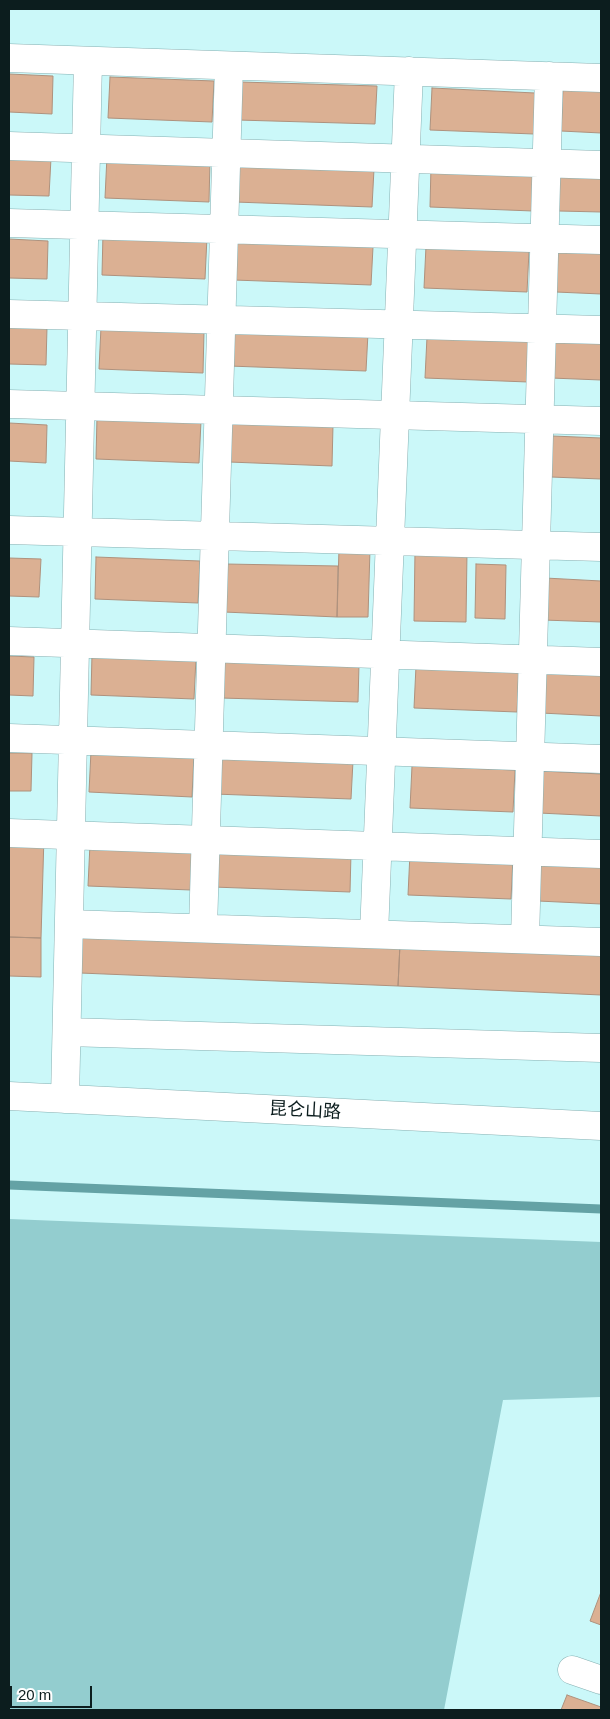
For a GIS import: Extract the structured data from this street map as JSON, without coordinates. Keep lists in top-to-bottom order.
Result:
{
  "streets": {
    "street": ["昆仑山路"]
  },
  "scale_bar": "20 m"
}
